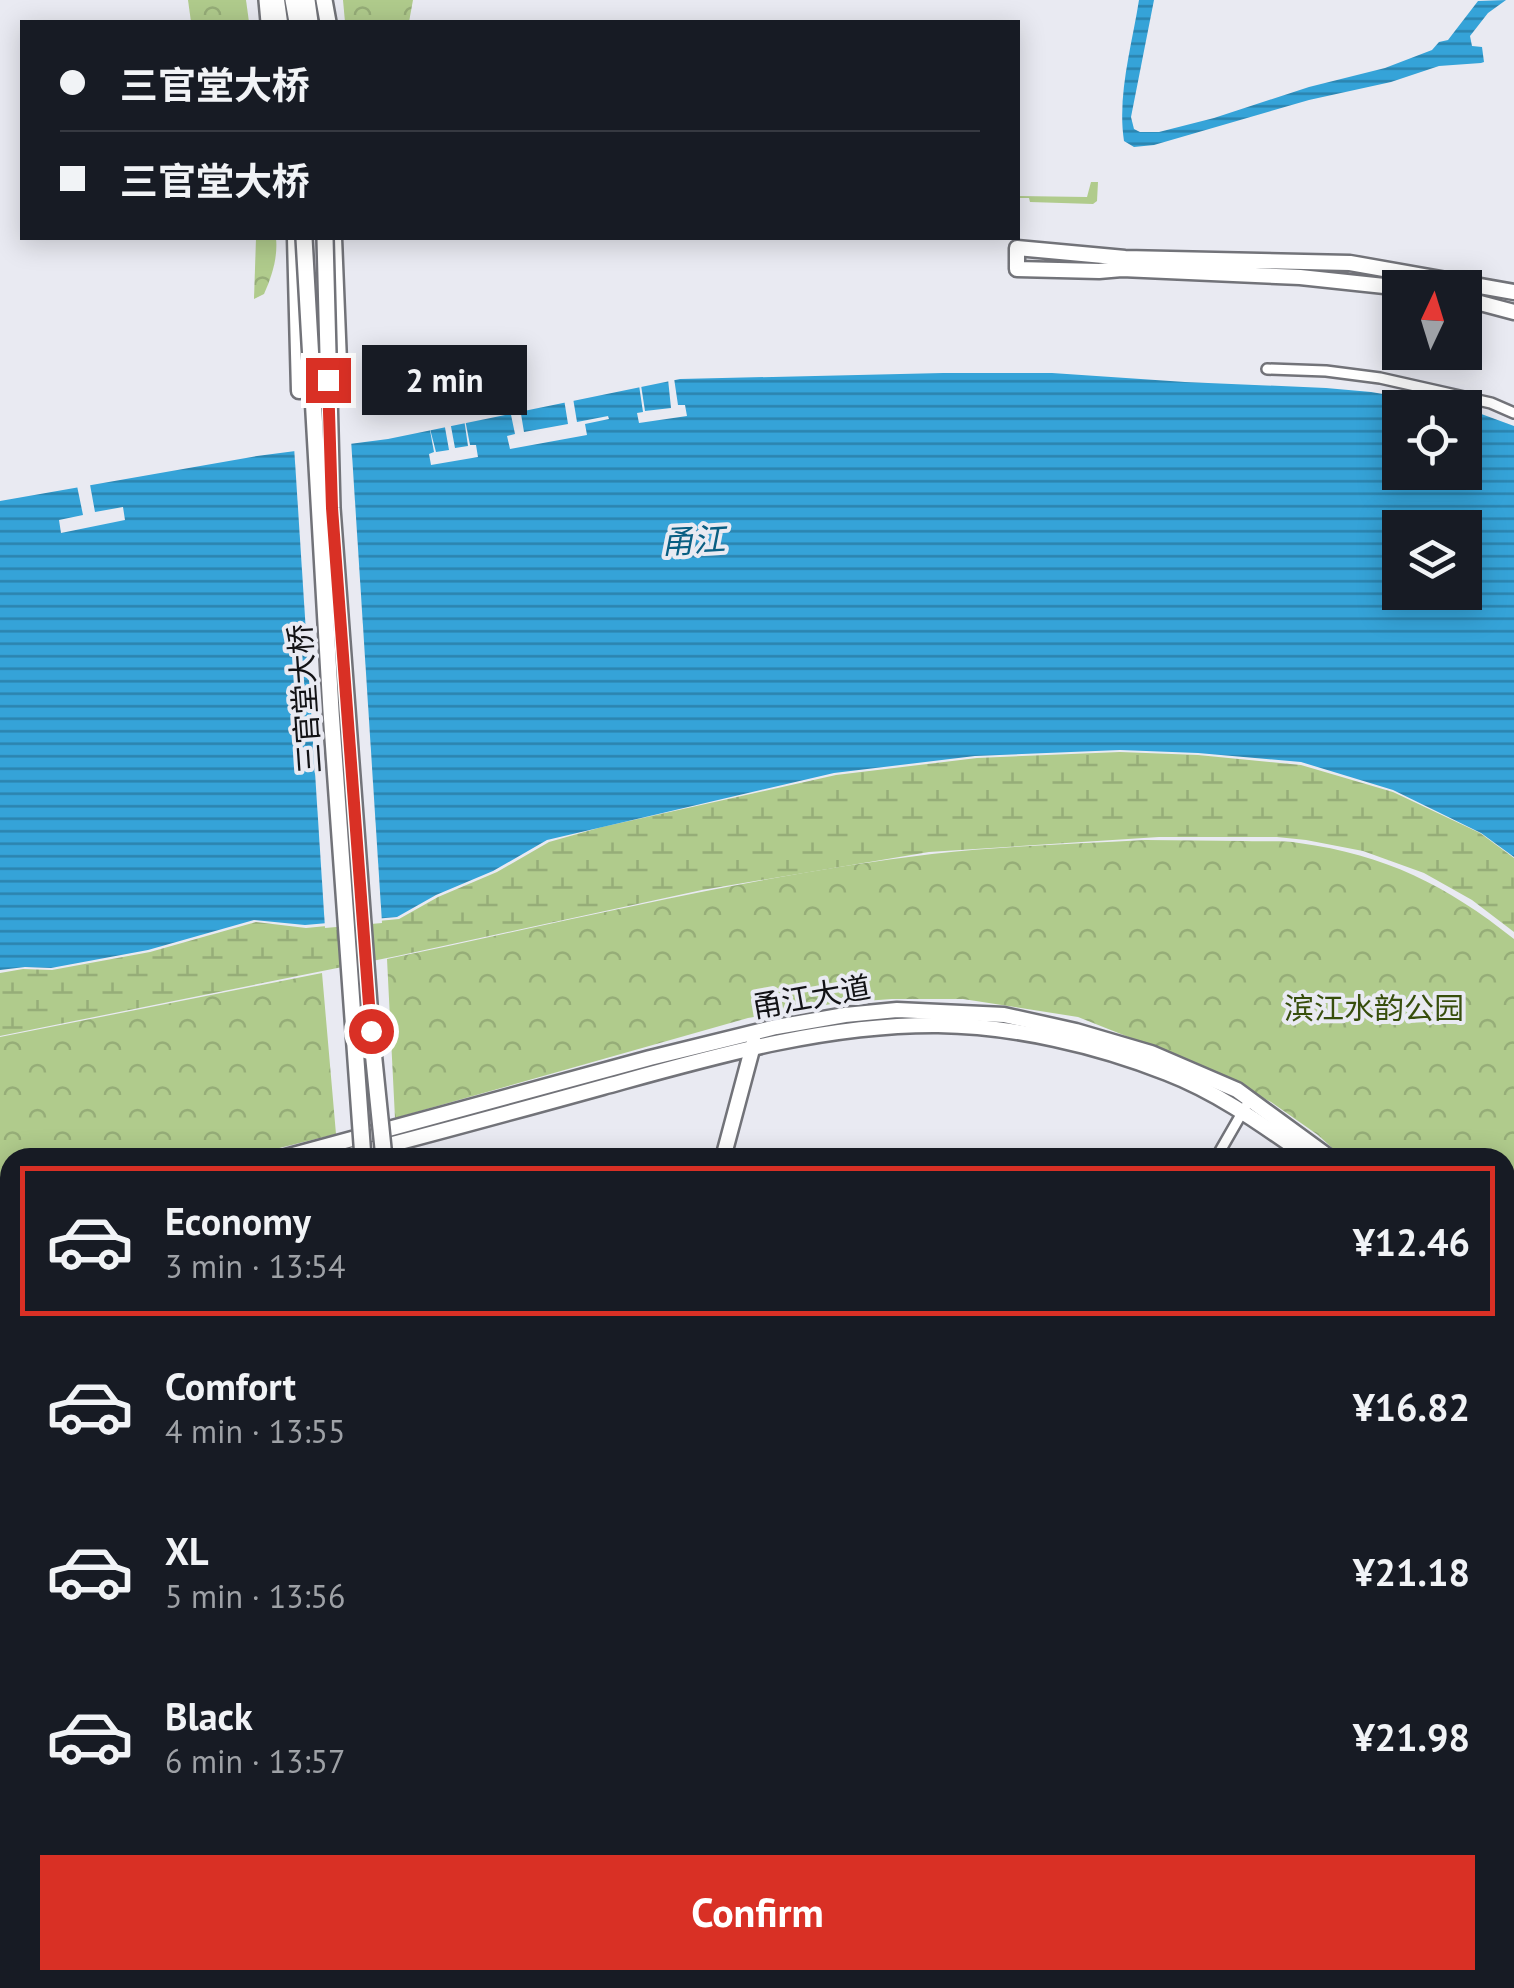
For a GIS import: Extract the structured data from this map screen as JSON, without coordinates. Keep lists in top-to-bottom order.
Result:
{
  "streets": {
    "main road": ["三官堂大桥", "甬江大道"]
  },
  "water": ["甬江"],
  "parks": ["滨江水韵公园"],
  "north": "top",
  "page": {
    "banner": ["三官堂大桥", "三官堂大桥"],
    "bubble": "2 min",
    "list": [
      {
        "name": "Economy",
        "note": "3 min · 13:54",
        "value": "¥12.46"
      },
      {
        "name": "Comfort",
        "note": "4 min · 13:55",
        "value": "¥16.82"
      },
      {
        "name": "XL",
        "note": "5 min · 13:56",
        "value": "¥21.18"
      },
      {
        "name": "Black",
        "note": "6 min · 13:57",
        "value": "¥21.98"
      }
    ],
    "buttons": "Confirm"
  }
}
